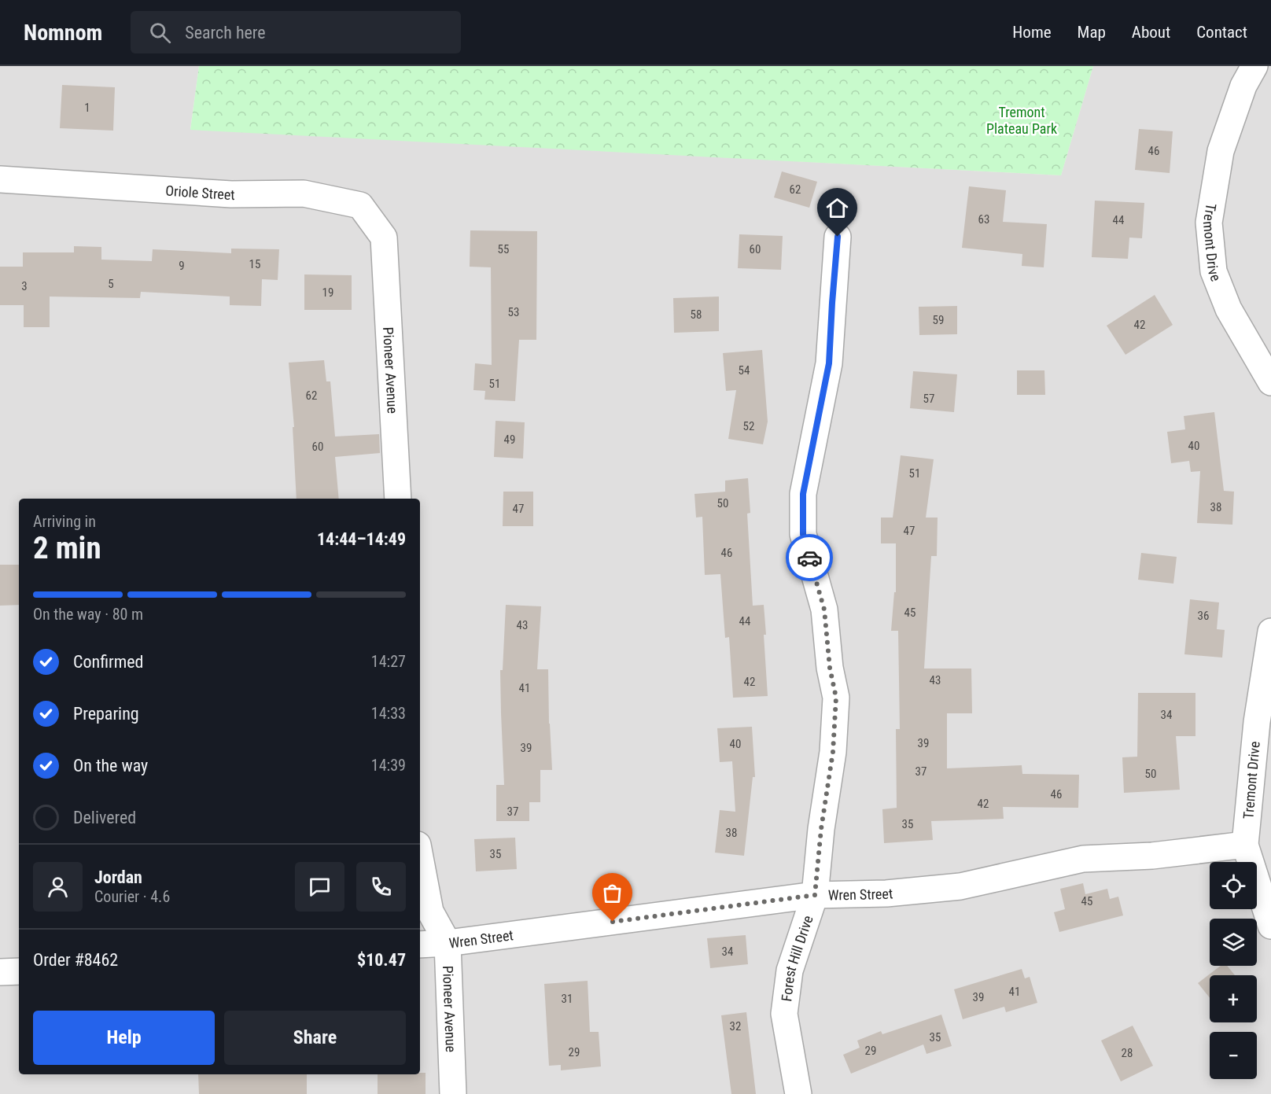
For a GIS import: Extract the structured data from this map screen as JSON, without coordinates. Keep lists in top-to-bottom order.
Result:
{
  "streets": {
    "street": [
      "Oriole Street",
      "Tremont Drive",
      "Pioneer Avenue",
      "Wren Street",
      "Forest Hill Drive"
    ]
  },
  "crossings": [
    ["Oriole Street", "Pioneer Avenue"],
    ["Tremont Drive", "Wren Street"],
    ["Pioneer Avenue", "Wren Street"],
    ["Wren Street", "Forest Hill Drive"]
  ],
  "parks": ["Tremont Plateau Park"],
  "house_numbers": [
    "1",
    "46",
    "62",
    "63",
    "44",
    "55",
    "60",
    "15",
    "9",
    "5",
    "3",
    "19",
    "53",
    "58",
    "59",
    "42",
    "54",
    "51",
    "62",
    "57",
    "52",
    "49",
    "40",
    "60",
    "51",
    "50",
    "38",
    "47",
    "47",
    "46",
    "45",
    "36",
    "44",
    "43",
    "43",
    "42",
    "41",
    "34",
    "39",
    "40",
    "39",
    "37",
    "50",
    "46",
    "42",
    "37",
    "35",
    "38",
    "35",
    "45",
    "34",
    "41",
    "39",
    "31",
    "32",
    "35",
    "29",
    "29",
    "28"
  ],
  "page": {
    "header": "Nomnom",
    "search": "Search here",
    "nav": [
      "Home",
      "Map",
      "About",
      "Contact"
    ],
    "heading": ["2 min", "Arriving in", "14:44–14:49"],
    "panel": [
      "Jordan",
      "Courier · 4.6",
      "Order #8462",
      "$10.47"
    ],
    "bar": "On the way · 80 m",
    "list": [
      ["Confirmed", "14:27"],
      ["Preparing", "14:33"],
      ["On the way", "14:39"],
      "Delivered"
    ],
    "map_buttons": ["+", "−"],
    "buttons": ["Help", "Share"]
  }
}
